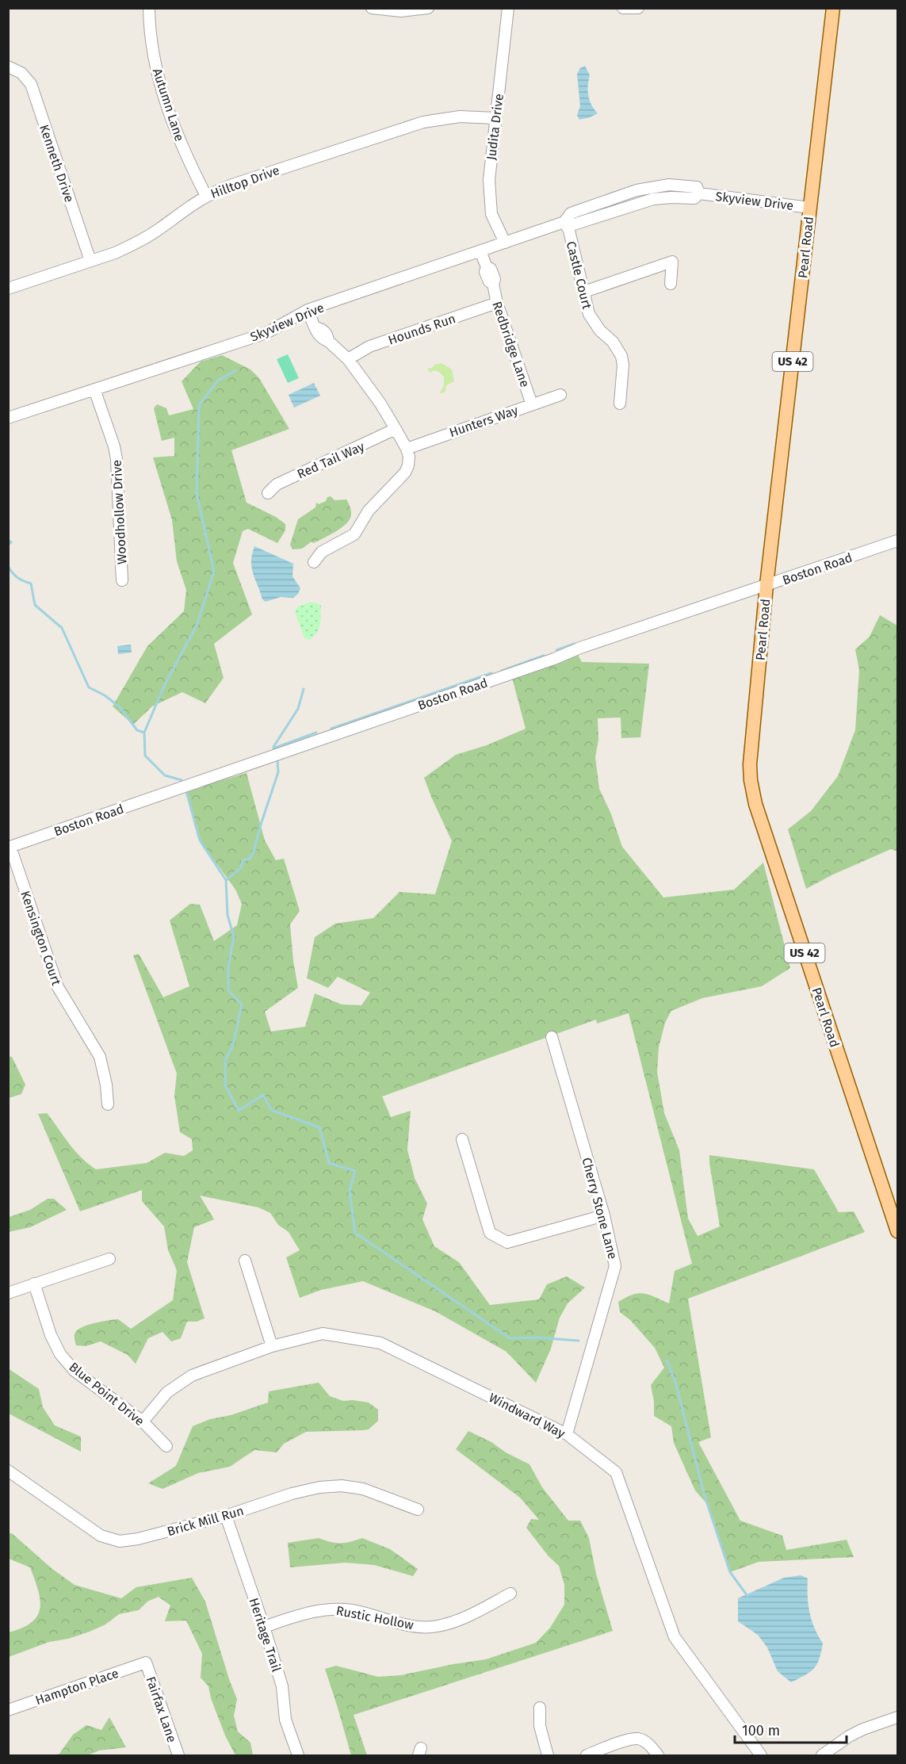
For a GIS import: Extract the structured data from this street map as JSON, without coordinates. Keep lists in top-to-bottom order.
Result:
{
  "streets": {
    "main road": ["Pearl Road", "US 42"],
    "street": [
      "Autumn Lane",
      "Judita Drive",
      "Kenneth Drive",
      "Hilltop Drive",
      "Skyview Drive",
      "Castle Court",
      "Hounds Run",
      "Redbridge Lane",
      "Hunters Way",
      "Red Tail Way",
      "Woodhollow Drive",
      "Boston Road",
      "Kensington Court",
      "Cherry Stone Lane",
      "Blue Point Drive",
      "Windward Way",
      "Brick Mill Run",
      "Rustic Hollow",
      "Heritage Trail",
      "Hampton Place",
      "Fairfax Lane"
    ]
  },
  "crossings": [
    ["Autumn Lane", "Hilltop Drive"],
    ["Judita Drive", "Hilltop Drive"],
    ["Judita Drive", "Skyview Drive"],
    ["Kenneth Drive", "Hilltop Drive"],
    ["Skyview Drive", "Pearl Road"],
    ["Skyview Drive", "Castle Court"],
    ["Skyview Drive", "Redbridge Lane"],
    ["Skyview Drive", "Woodhollow Drive"],
    ["Pearl Road", "Boston Road"],
    ["Hounds Run", "Redbridge Lane"],
    ["Redbridge Lane", "Hunters Way"],
    ["Boston Road", "Kensington Court"],
    ["Cherry Stone Lane", "Windward Way"],
    ["Blue Point Drive", "Windward Way"],
    ["Brick Mill Run", "Heritage Trail"],
    ["Rustic Hollow", "Heritage Trail"],
    ["Hampton Place", "Fairfax Lane"]
  ],
  "scale_bar": "100 m"
}
